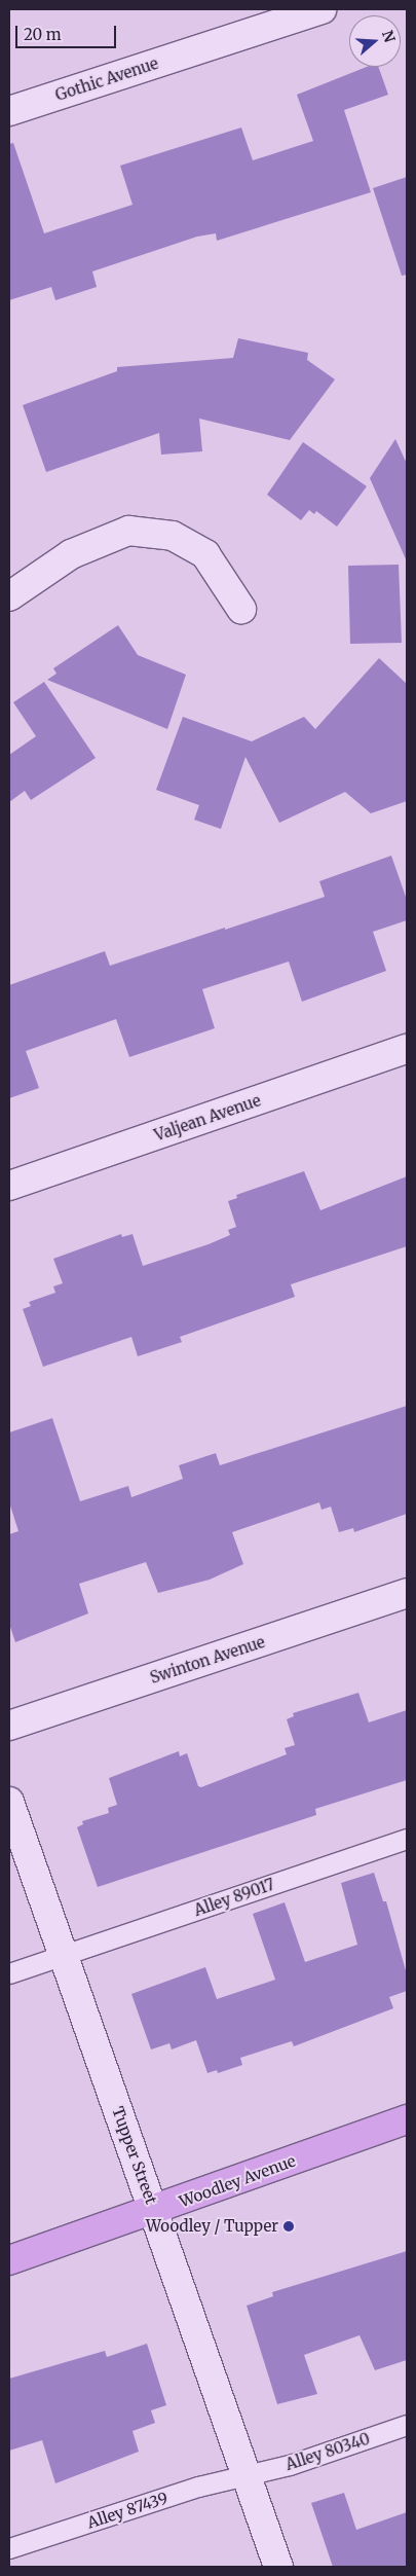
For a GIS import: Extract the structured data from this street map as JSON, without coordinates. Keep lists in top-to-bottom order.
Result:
{
  "streets": {
    "main road": ["Woodley Avenue"],
    "street": [
      "Gothic Avenue",
      "Valjean Avenue",
      "Swinton Avenue",
      "Tupper Street"
    ],
    "lane": ["Alley 89017", "Alley 80340", "Alley 87439"]
  },
  "crossings": [
    ["Alley 89017", "Tupper Street"],
    ["Tupper Street", "Woodley Avenue"],
    ["Tupper Street", "Alley 80340"],
    ["Tupper Street", "Alley 87439"],
    ["Alley 80340", "Alley 87439"]
  ],
  "places": ["Woodley / Tupper"],
  "scale_bar": "20 m",
  "north": "right"
}
